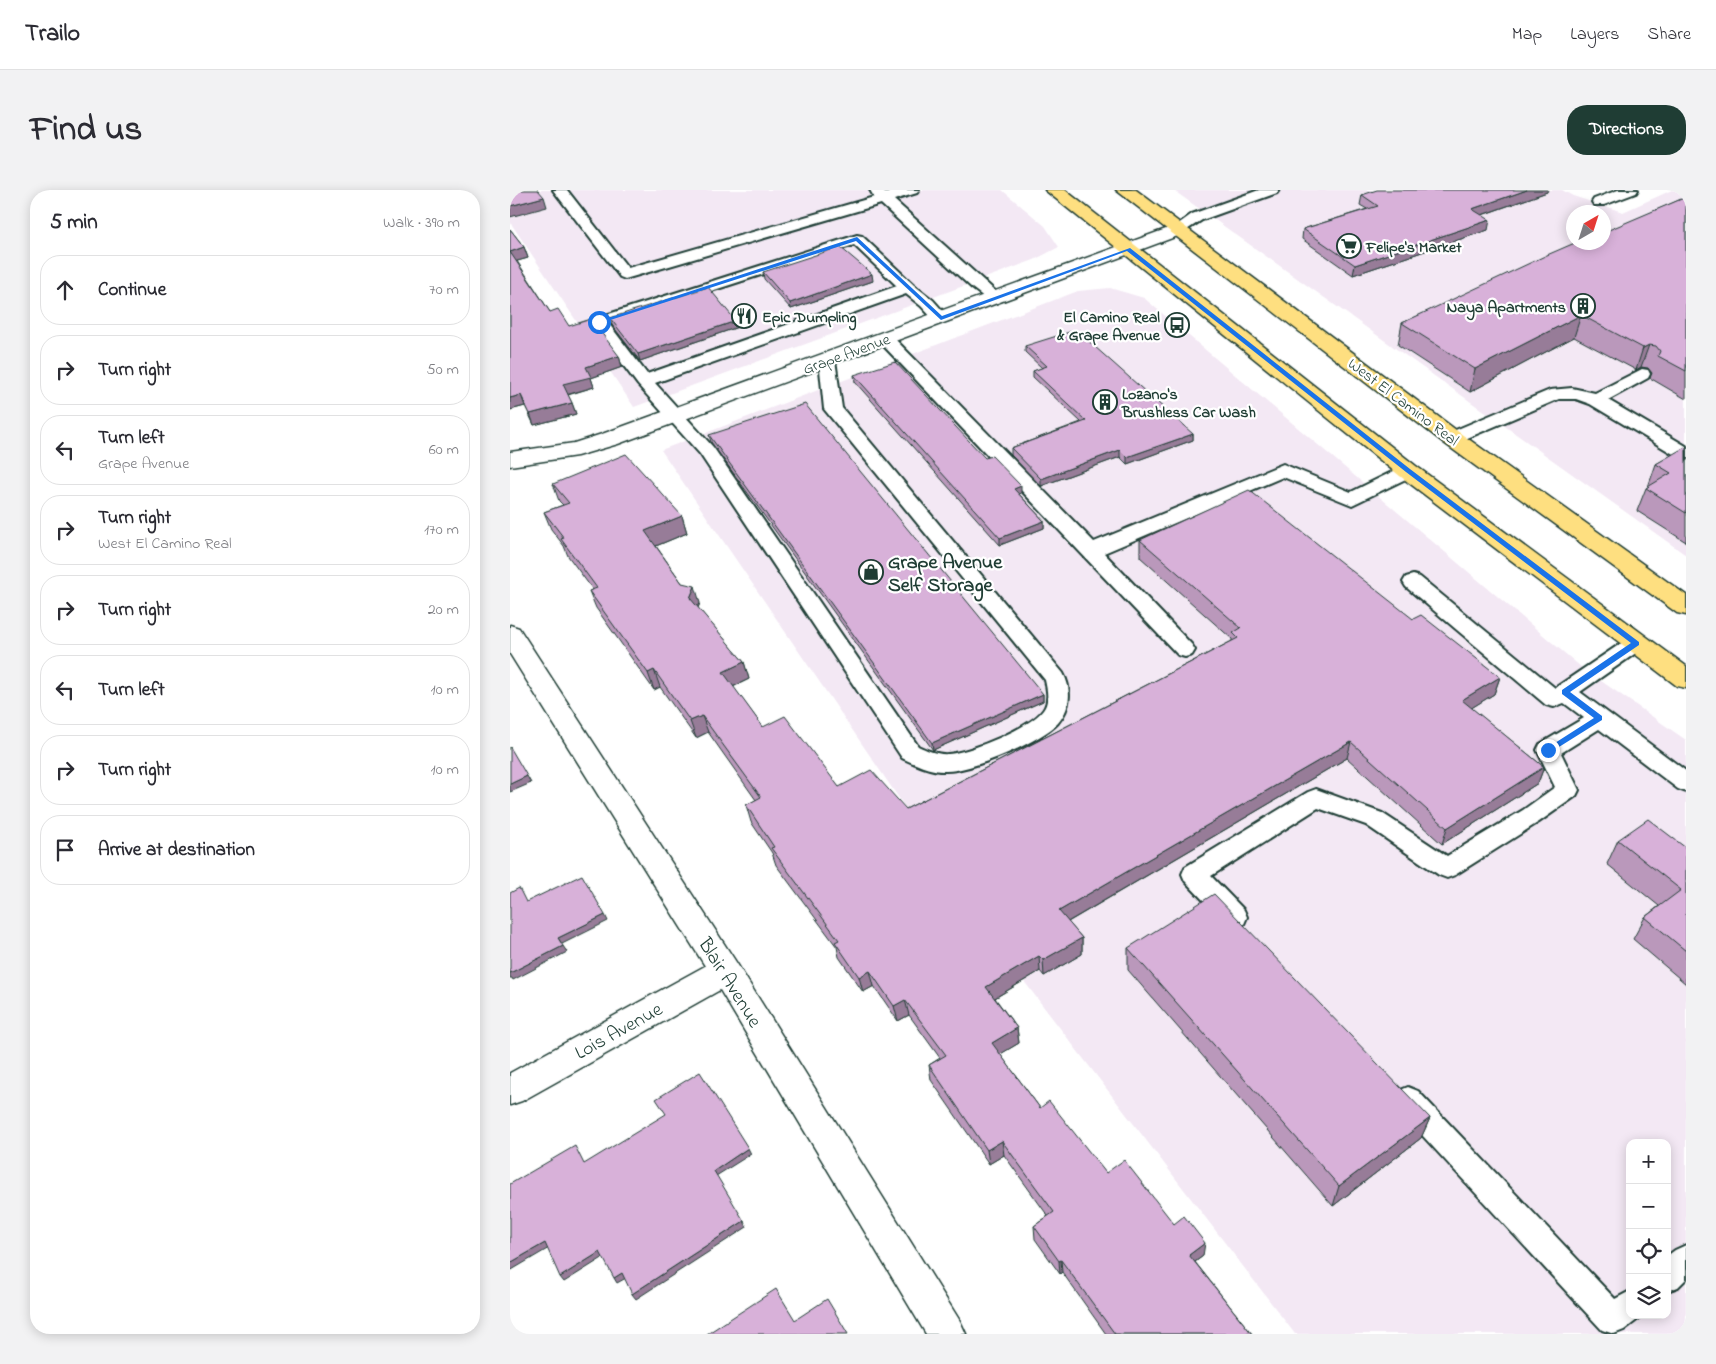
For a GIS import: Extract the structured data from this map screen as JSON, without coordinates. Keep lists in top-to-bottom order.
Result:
{
  "streets": {
    "main road": ["West El Camino Real"],
    "street": ["Grape Avenue", "Blair Avenue", "Lois Avenue"]
  },
  "crossings": [
    ["Grape Avenue", "West El Camino Real"],
    ["Blair Avenue", "Lois Avenue"]
  ],
  "places": {
    "supermarket": ["Felipe's Market"],
    "building": ["Naya Apartments", "Lozano's Brushless Car Wash"],
    "restaurant": ["Epic Dumpling"],
    "bus stop": ["El Camino Real & Grape Avenue"],
    "shop": ["Grape Avenue Self Storage"]
  },
  "north": "top right",
  "page": {
    "header": "Trailo",
    "nav": ["Map", "Layers", "Share"],
    "title": "Find us",
    "buttons": "Directions",
    "heading": ["5 min", "Walk · 390 m"],
    "list": [
      ["Continue", "70 m"],
      ["Turn right", "50 m"],
      ["Turn left", "Grape Avenue", "60 m"],
      ["Turn right", "West El Camino Real", "170 m"],
      ["Turn right", "20 m"],
      ["Turn left", "10 m"],
      ["Turn right", "10 m"],
      "Arrive at destination"
    ],
    "map_buttons": ["+", "−"]
  }
}
